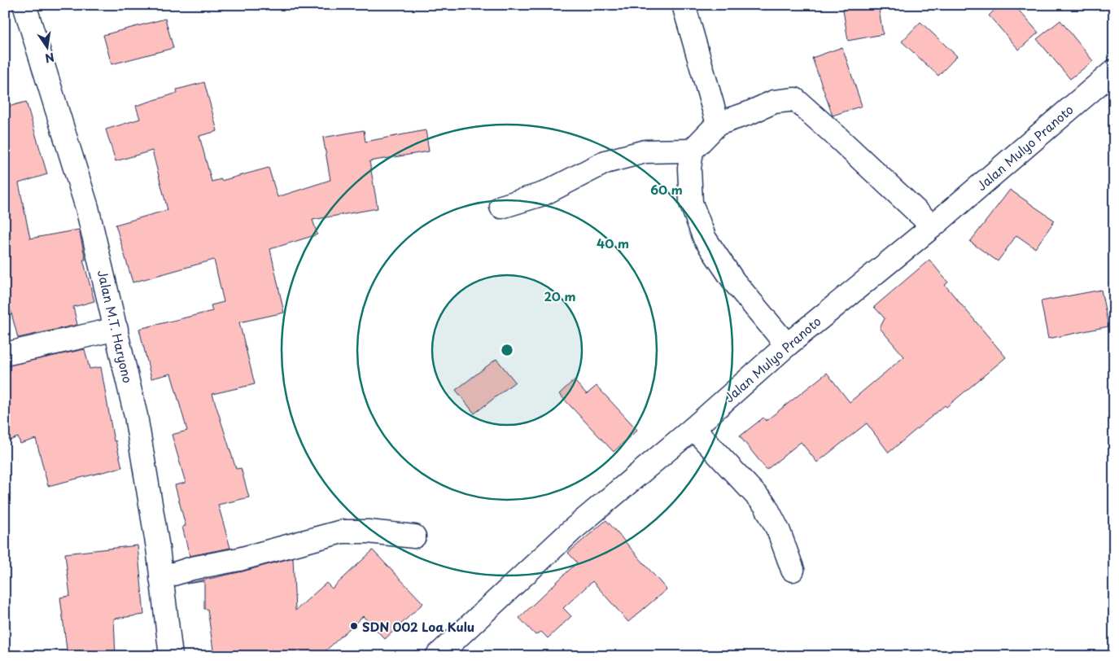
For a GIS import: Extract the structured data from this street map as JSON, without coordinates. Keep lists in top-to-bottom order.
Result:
{
  "streets": {
    "street": ["Jalan Mulyo Pranoto", "Jalan M.T. Haryono"]
  },
  "places": ["SDN 002 Loa Kulu"],
  "north": "bottom",
  "rings": ["60 m", "40 m", "20 m"]
}
